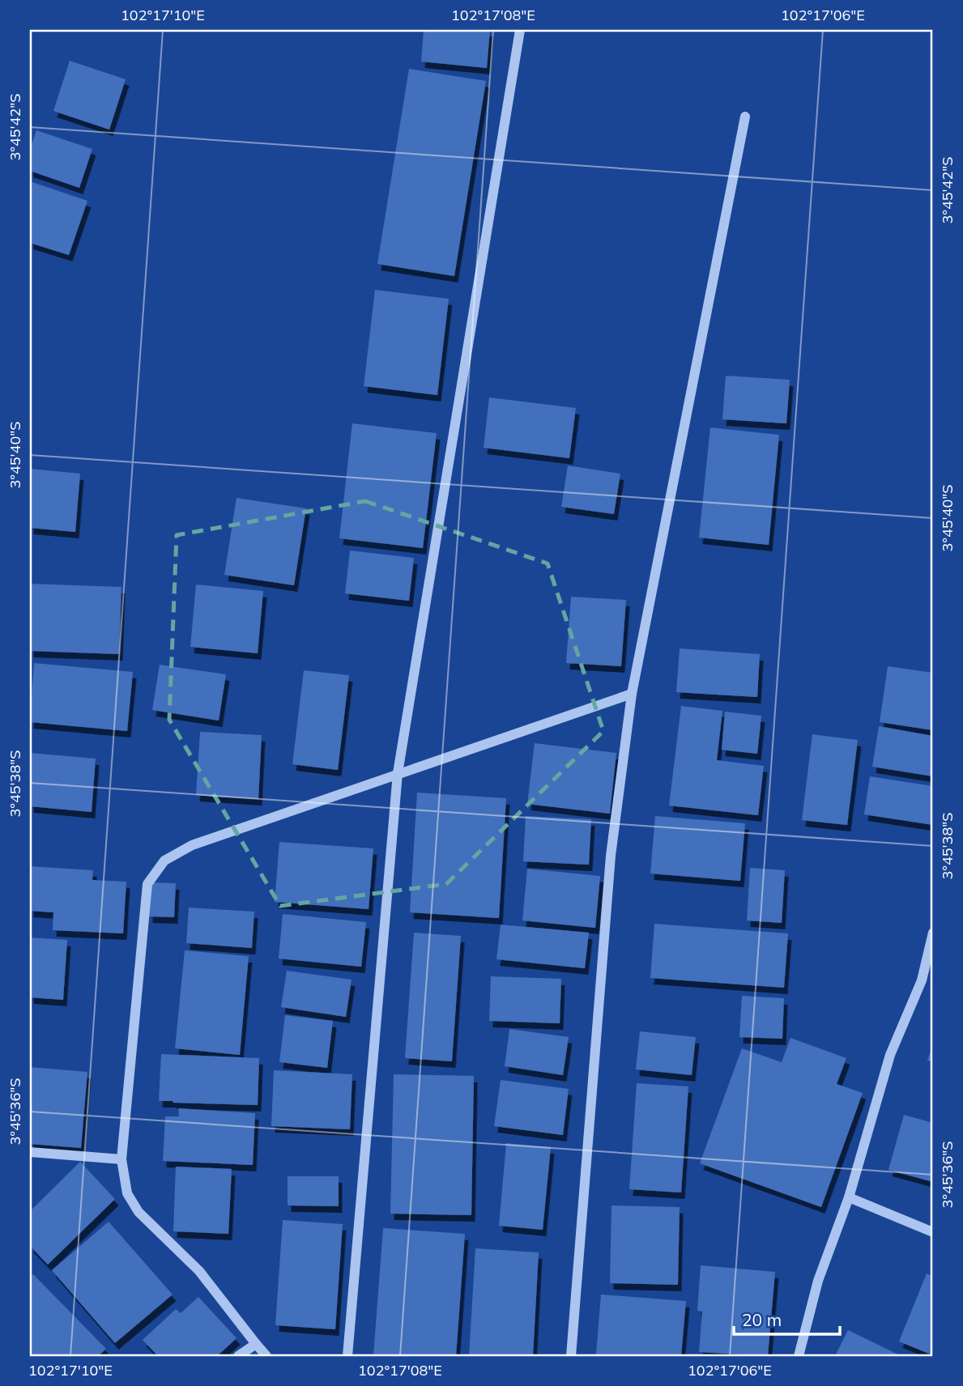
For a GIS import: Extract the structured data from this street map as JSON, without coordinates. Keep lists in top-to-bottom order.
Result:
{
  "scale_bar": "20 m",
  "coordinates": [
    "102°17'10\"E",
    "102°17'08\"E",
    "102°17'06\"E",
    "3°45'42\"S",
    "3°45'40\"S",
    "3°45'38\"S",
    "3°45'36\"S"
  ]
}
